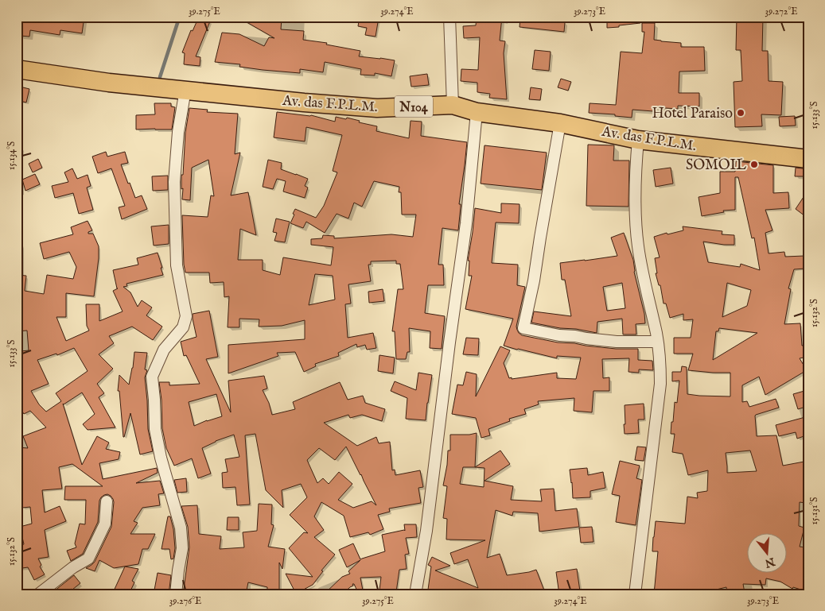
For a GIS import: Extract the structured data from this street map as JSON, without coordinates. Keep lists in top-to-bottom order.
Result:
{
  "streets": {
    "main road": ["Av. das F.P.L.M.", "N104"]
  },
  "places": ["Hotel Paraiso", "SOMOIL"],
  "north": "bottom",
  "coordinates": [
    "39.275°E",
    "39.274°E",
    "39.273°E",
    "39.272°E",
    "15.133°S",
    "15.134°S",
    "15.132°S",
    "15.131°S",
    "39.276°E"
  ]
}
